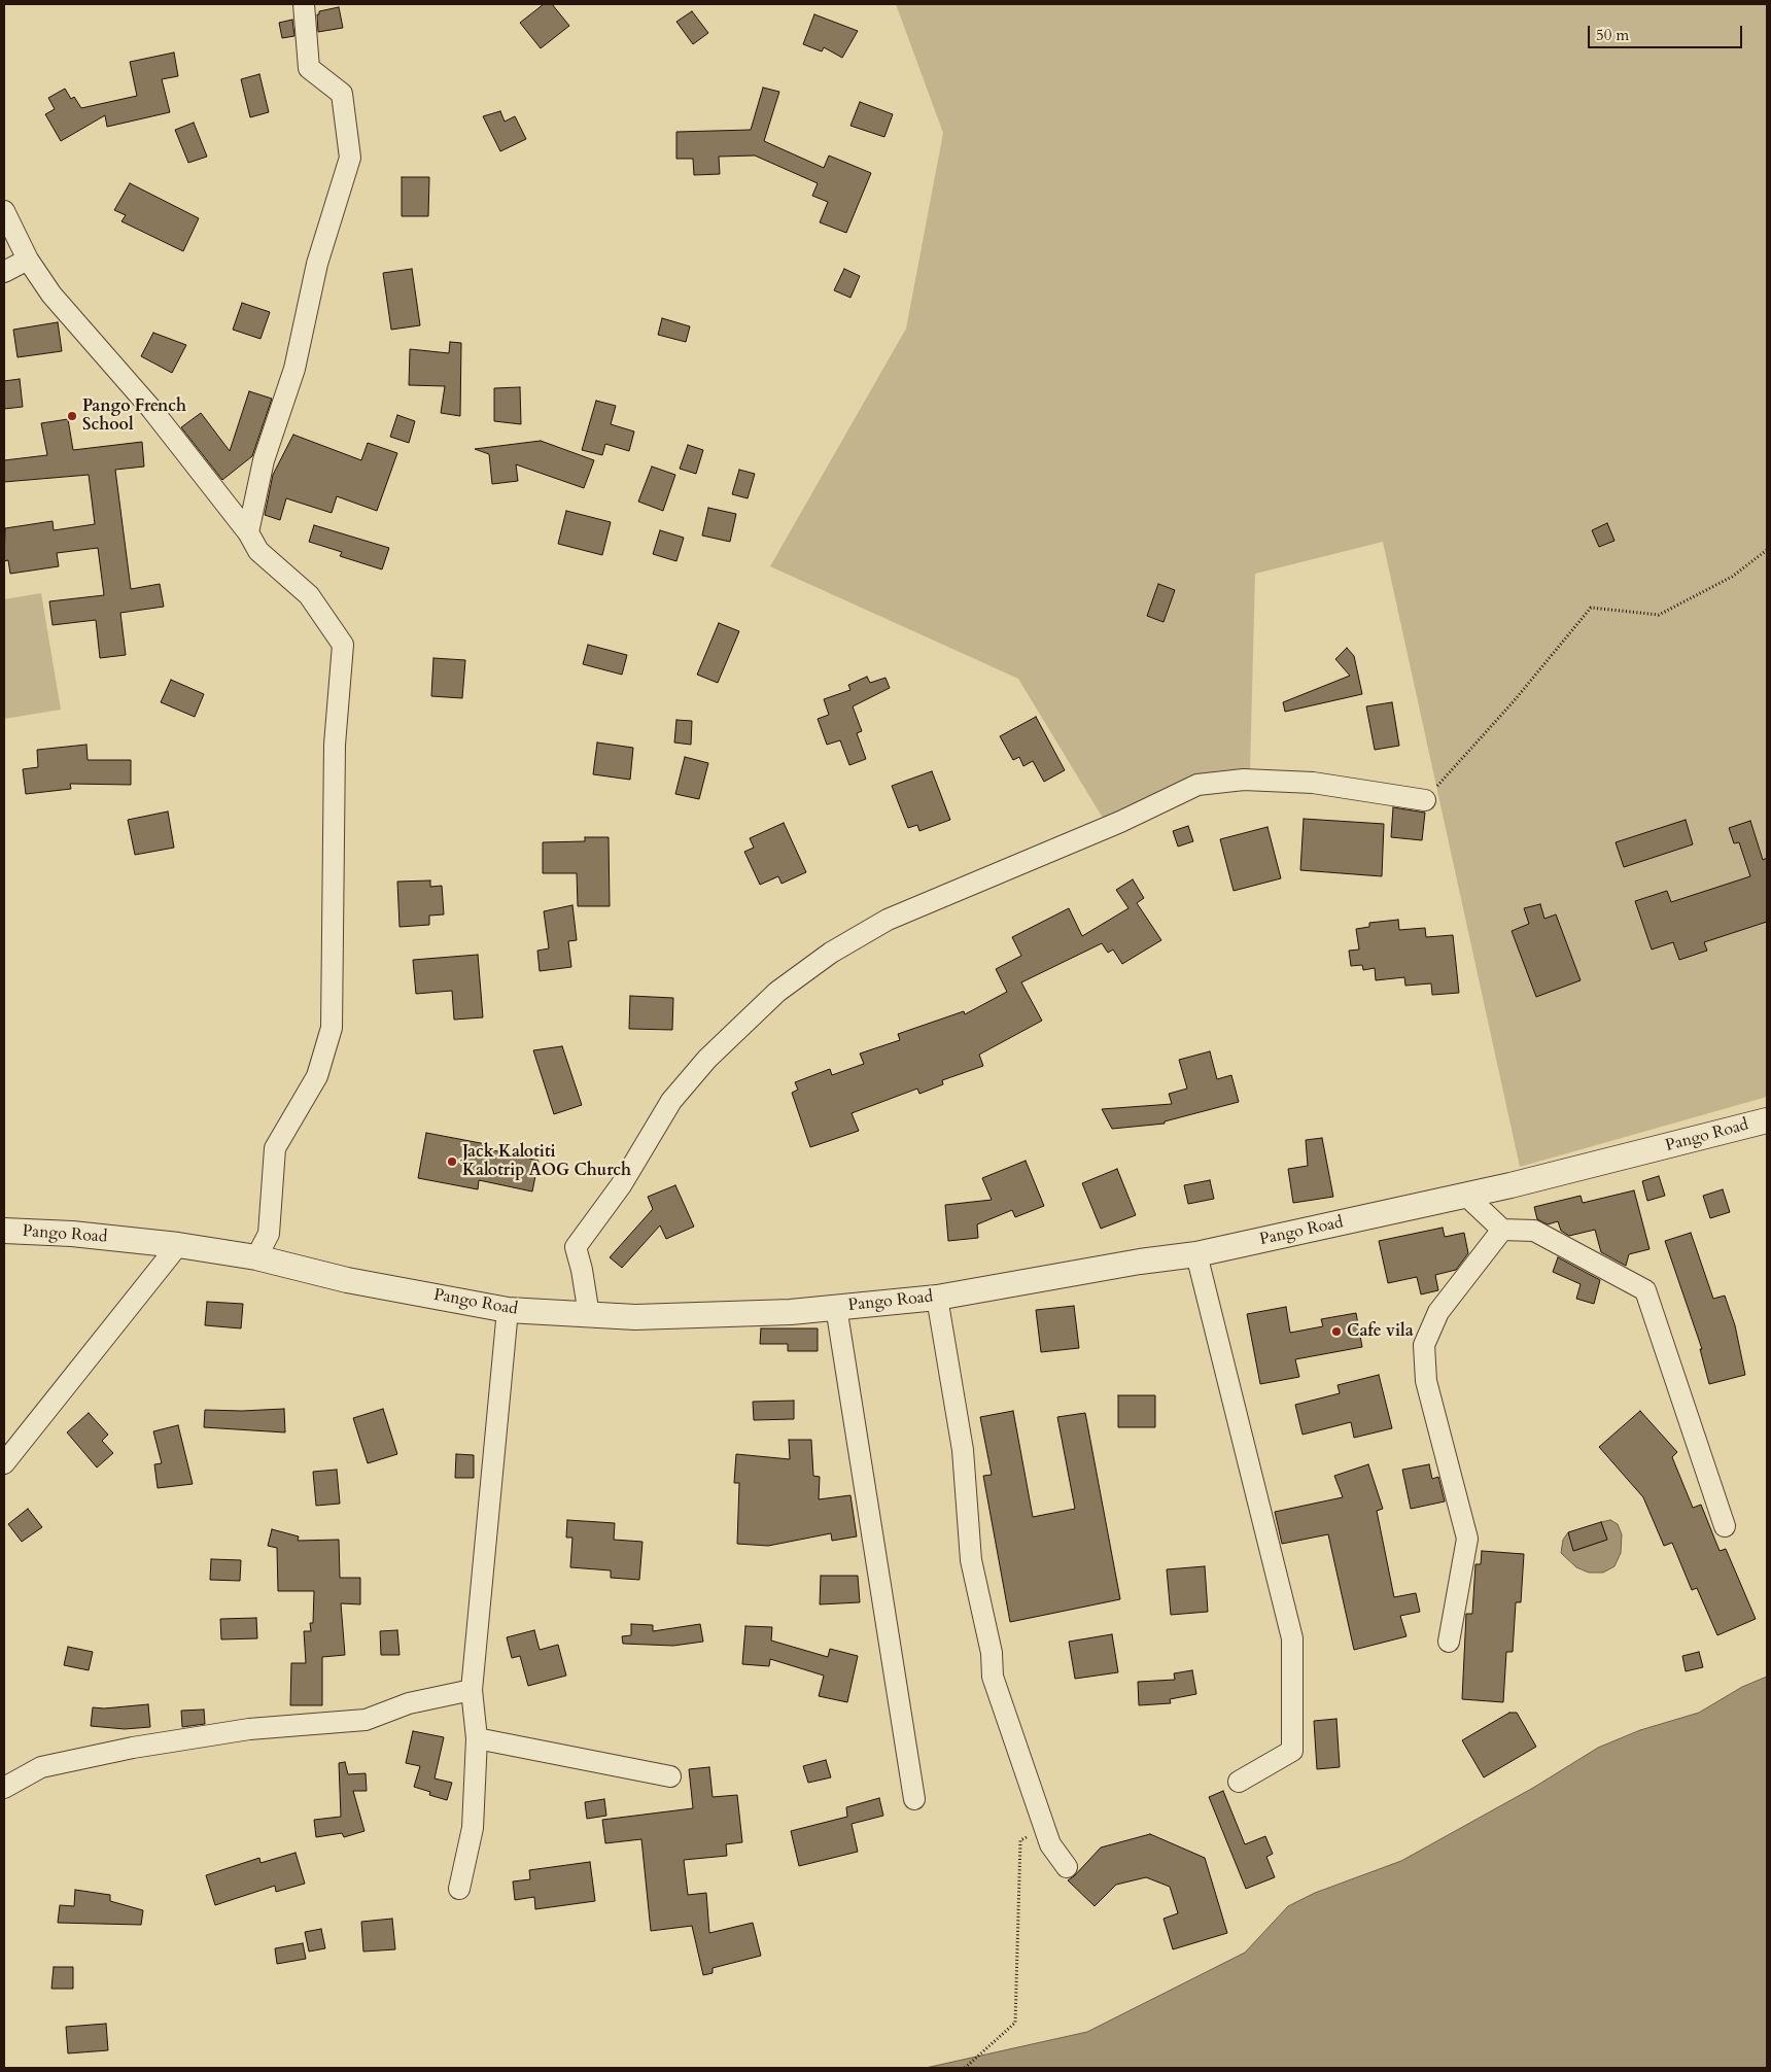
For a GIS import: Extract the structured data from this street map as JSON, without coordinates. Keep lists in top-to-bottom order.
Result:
{
  "streets": {
    "street": ["Pango Road"]
  },
  "places": ["Pango French School", "Jack Kalotiti Kalotrip AOG Church", "Cafe vila"],
  "scale_bar": "50 m"
}
